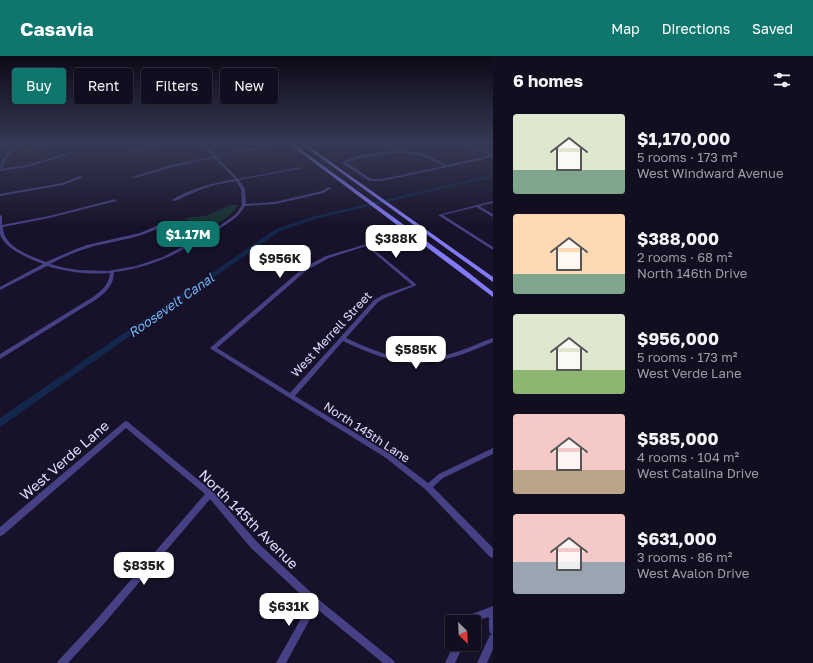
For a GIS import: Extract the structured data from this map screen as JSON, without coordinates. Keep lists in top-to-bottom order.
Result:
{
  "streets": {
    "street": [
      "West Merrell Street",
      "North 145th Lane",
      "West Verde Lane",
      "North 145th Avenue"
    ]
  },
  "crossings": [
    ["West Merrell Street", "North 145th Lane"],
    ["West Verde Lane", "North 145th Avenue"]
  ],
  "water": ["Roosevelt Canal"],
  "north": "bottom right",
  "page": {
    "header": "Casavia",
    "nav": ["Map", "Directions", "Saved"],
    "heading": "6 homes",
    "chip": [
      "Buy",
      "Rent",
      "Filters",
      "New"
    ],
    "list": [
      {
        "name": "$1,170,000",
        "note": "5 rooms · 173 m² · West Windward Avenue"
      },
      {
        "name": "$388,000",
        "note": "2 rooms · 68 m² · North 146th Drive"
      },
      {
        "name": "$956,000",
        "note": "5 rooms · 173 m² · West Verde Lane"
      },
      {
        "name": "$585,000",
        "note": "4 rooms · 104 m² · West Catalina Drive"
      },
      {
        "name": "$631,000",
        "note": "3 rooms · 86 m² · West Avalon Drive"
      }
    ],
    "price": [
      "$1.17M",
      "$388K",
      "$956K",
      "$585K",
      "$835K",
      "$631K"
    ]
  }
}
